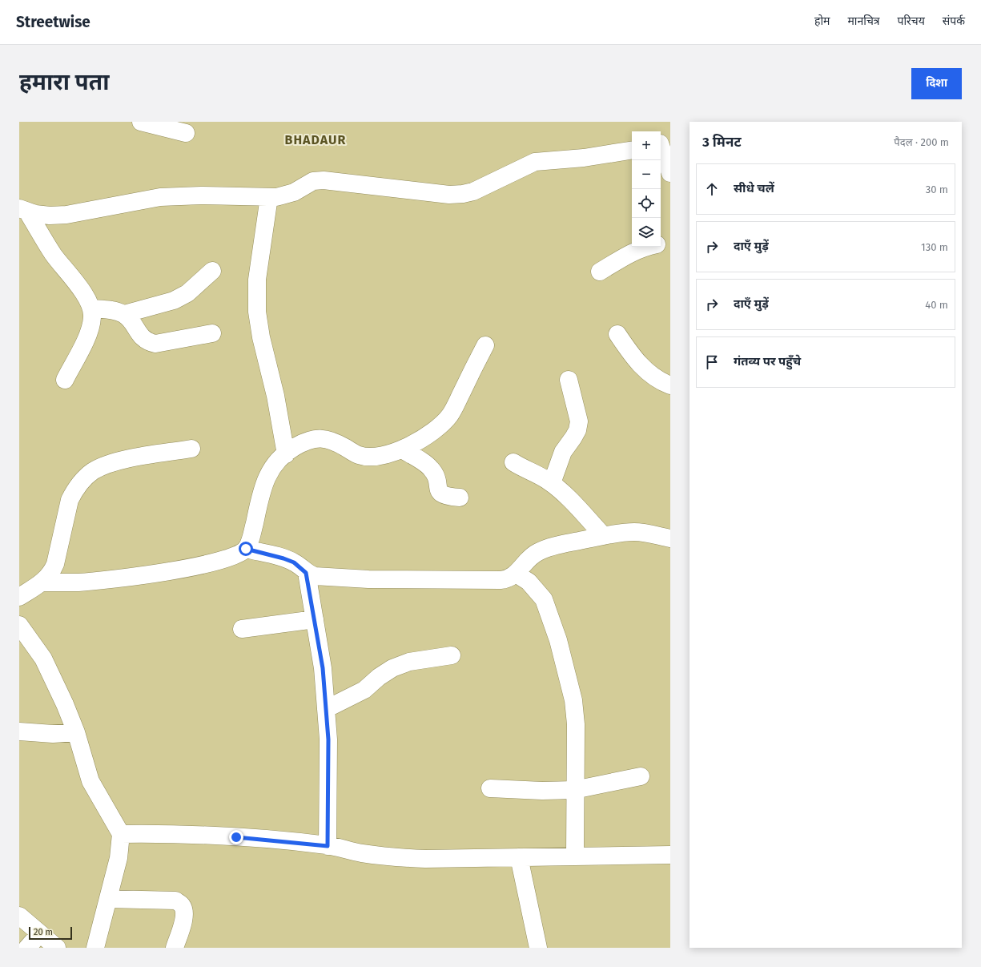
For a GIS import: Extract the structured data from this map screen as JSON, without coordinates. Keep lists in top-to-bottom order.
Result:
{
  "districts": ["BHADAUR"],
  "scale_bar": "20 m",
  "page": {
    "header": "Streetwise",
    "nav": [
      "होम",
      "मानचित्र",
      "परिचय",
      "संपर्क"
    ],
    "buttons": "दिशा",
    "title": "हमारा पता",
    "heading": ["3 मिनट", "पैदल · 200 m"],
    "map_buttons": ["+", "−"],
    "list": [
      ["सीधे चलें", "30 m"],
      ["दाएँ मुड़ें", "130 m"],
      ["दाएँ मुड़ें", "40 m"],
      "गंतव्य पर पहुँचे"
    ],
    "scale": "20 m"
  }
}
